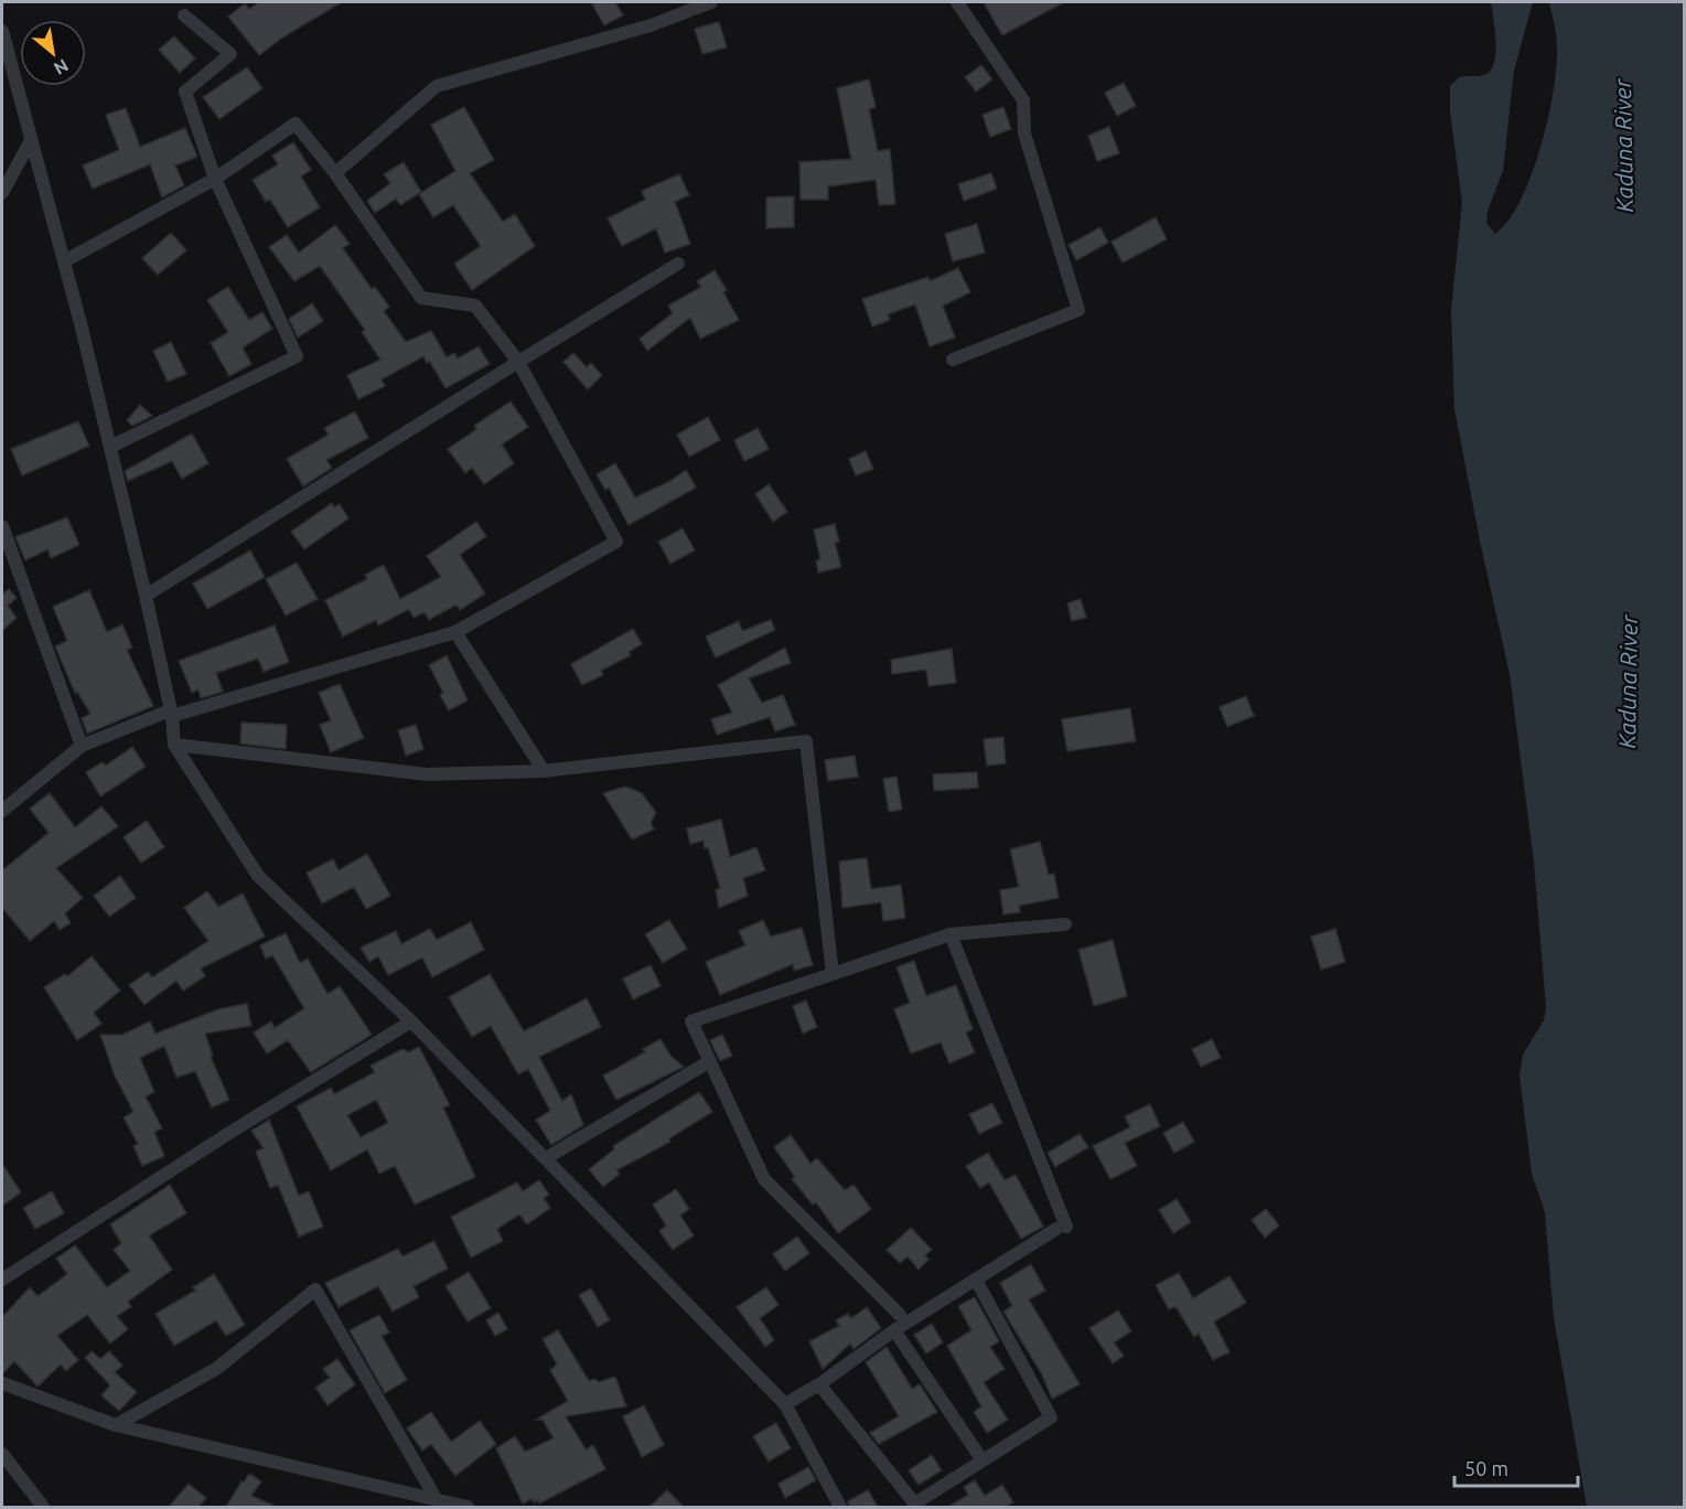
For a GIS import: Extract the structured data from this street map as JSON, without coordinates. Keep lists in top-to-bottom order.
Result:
{
  "water": ["Kaduna River"],
  "scale_bar": "50 m",
  "north": "bottom right"
}
